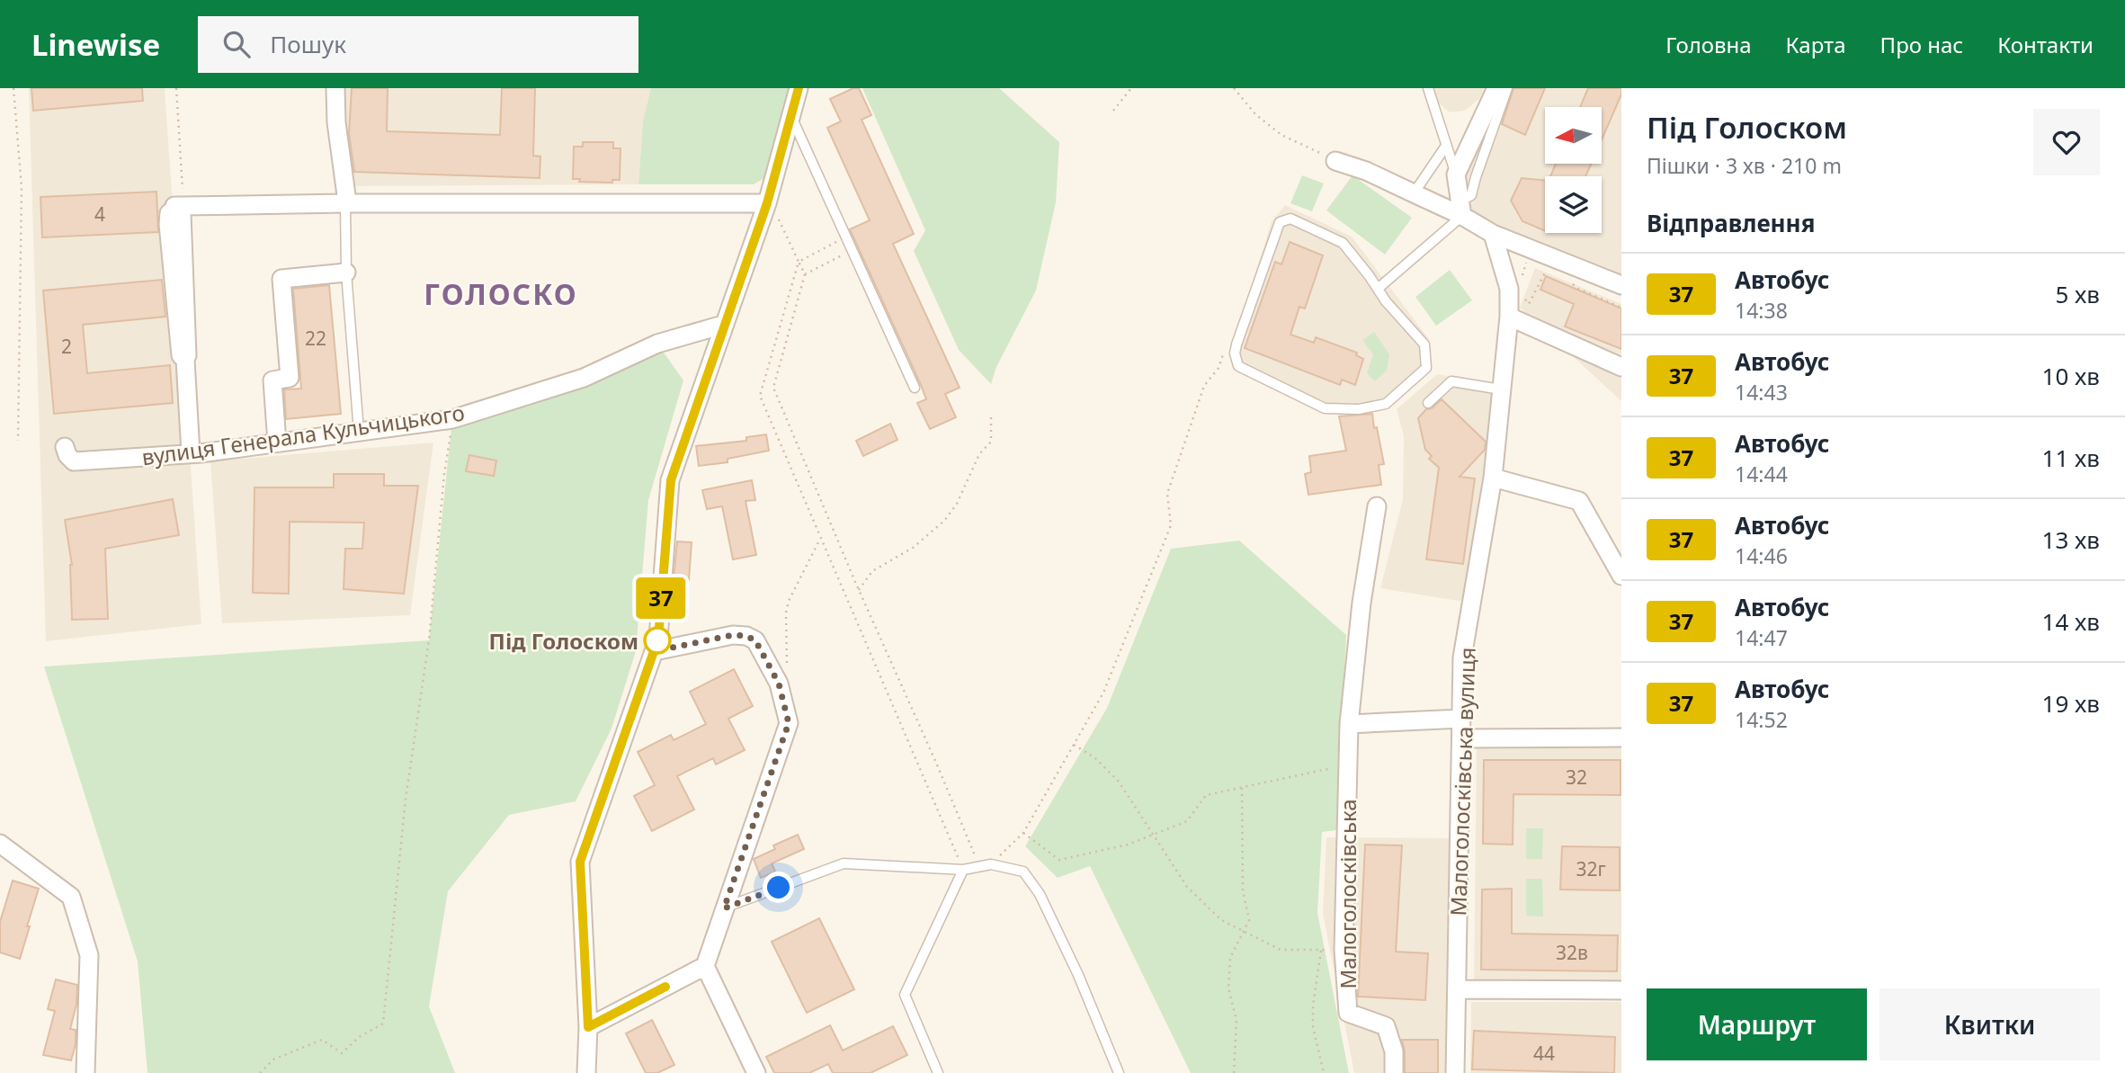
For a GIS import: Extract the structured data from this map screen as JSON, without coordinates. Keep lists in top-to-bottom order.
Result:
{
  "streets": {
    "street": ["вулиця Генерала Кульчицького", "Малоголосківська вулиця", "Малоголосківська"]
  },
  "districts": ["ГОЛОСКО"],
  "places": ["Під Голоском"],
  "lines": ["bus line 37"],
  "house_numbers": [
    "4",
    "22",
    "2",
    "32",
    "32г",
    "32в",
    "44"
  ],
  "north": "left",
  "page": {
    "header": "Linewise",
    "search": "Пошук",
    "nav": [
      "Головна",
      "Карта",
      "Про нас",
      "Контакти"
    ],
    "on_map": "37",
    "heading": [
      ["Під Голоском", "Пішки · 3 хв · 210 m"],
      "Відправлення"
    ],
    "list": [
      {
        "mark": "37",
        "name": "Автобус",
        "note": "14:38",
        "value": "5 хв"
      },
      {
        "mark": "37",
        "name": "Автобус",
        "note": "14:43",
        "value": "10 хв"
      },
      {
        "mark": "37",
        "name": "Автобус",
        "note": "14:44",
        "value": "11 хв"
      },
      {
        "mark": "37",
        "name": "Автобус",
        "note": "14:46",
        "value": "13 хв"
      },
      {
        "mark": "37",
        "name": "Автобус",
        "note": "14:47",
        "value": "14 хв"
      },
      {
        "mark": "37",
        "name": "Автобус",
        "note": "14:52",
        "value": "19 хв"
      }
    ],
    "buttons": ["Маршрут", "Квитки"]
  }
}
